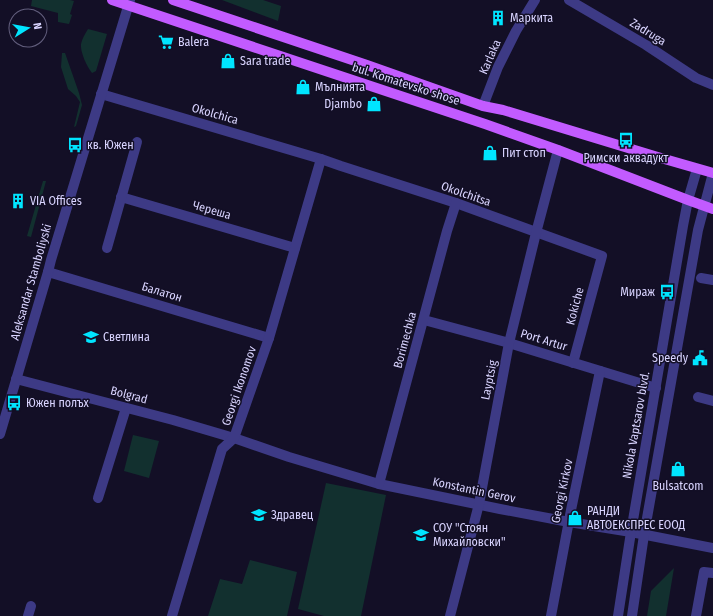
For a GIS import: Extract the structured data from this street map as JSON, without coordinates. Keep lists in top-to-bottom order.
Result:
{
  "streets": {
    "main road": ["bul. Komatevsko shose"],
    "street": [
      "Zadruga",
      "Karlaka",
      "Okolchica",
      "Okolchitsa",
      "Череша",
      "Aleksandar Stamboliyski",
      "Балатон",
      "Kokiche",
      "Borimechka",
      "Port Artur",
      "Layptsig",
      "Georgi Ikonomov",
      "Bolgrad",
      "Nikola Vaptsarov blvd.",
      "Konstantin Gerov",
      "Georgi Kirkov"
    ]
  },
  "crossings": [
    ["Karlaka", "bul. Komatevsko shose"],
    ["bul. Komatevsko shose", "Aleksandar Stamboliyski"],
    ["bul. Komatevsko shose", "Layptsig"],
    ["bul. Komatevsko shose", "Nikola Vaptsarov blvd."],
    ["Okolchica", "Okolchitsa"],
    ["Okolchica", "Aleksandar Stamboliyski"],
    ["Okolchica", "Georgi Ikonomov"],
    ["Okolchitsa", "Kokiche"],
    ["Okolchitsa", "Borimechka"],
    ["Okolchitsa", "Layptsig"],
    ["Okolchitsa", "Georgi Ikonomov"],
    ["Череша", "Georgi Ikonomov"],
    ["Aleksandar Stamboliyski", "Балатон"],
    ["Aleksandar Stamboliyski", "Bolgrad"],
    ["Балатон", "Georgi Ikonomov"],
    ["Kokiche", "Port Artur"],
    ["Borimechka", "Port Artur"],
    ["Borimechka", "Konstantin Gerov"],
    ["Port Artur", "Layptsig"],
    ["Port Artur", "Nikola Vaptsarov blvd."],
    ["Port Artur", "Georgi Kirkov"],
    ["Layptsig", "Konstantin Gerov"],
    ["Georgi Ikonomov", "Bolgrad"],
    ["Georgi Ikonomov", "Konstantin Gerov"],
    ["Bolgrad", "Konstantin Gerov"],
    ["Nikola Vaptsarov blvd.", "Konstantin Gerov"],
    ["Konstantin Gerov", "Georgi Kirkov"]
  ],
  "places": {
    "building": ["Маркита", "VIA Offices"],
    "supermarket": ["Balera"],
    "shop": [
      "Sara trade",
      "Мълнията",
      "Djambo",
      "Пит стоп",
      "Bulsatcom",
      "РАНДИ АВТОЕКСПРЕС ЕООД"
    ],
    "bus stop": [
      "Римски аквадукт",
      "кв. Южен",
      "Мираж",
      "Южен полъх"
    ],
    "school or university": ["Светлина", "Здравец", "СОУ \"Стоян Михайловски\""],
    "public building": ["Speedy"]
  },
  "north": "right"
}
